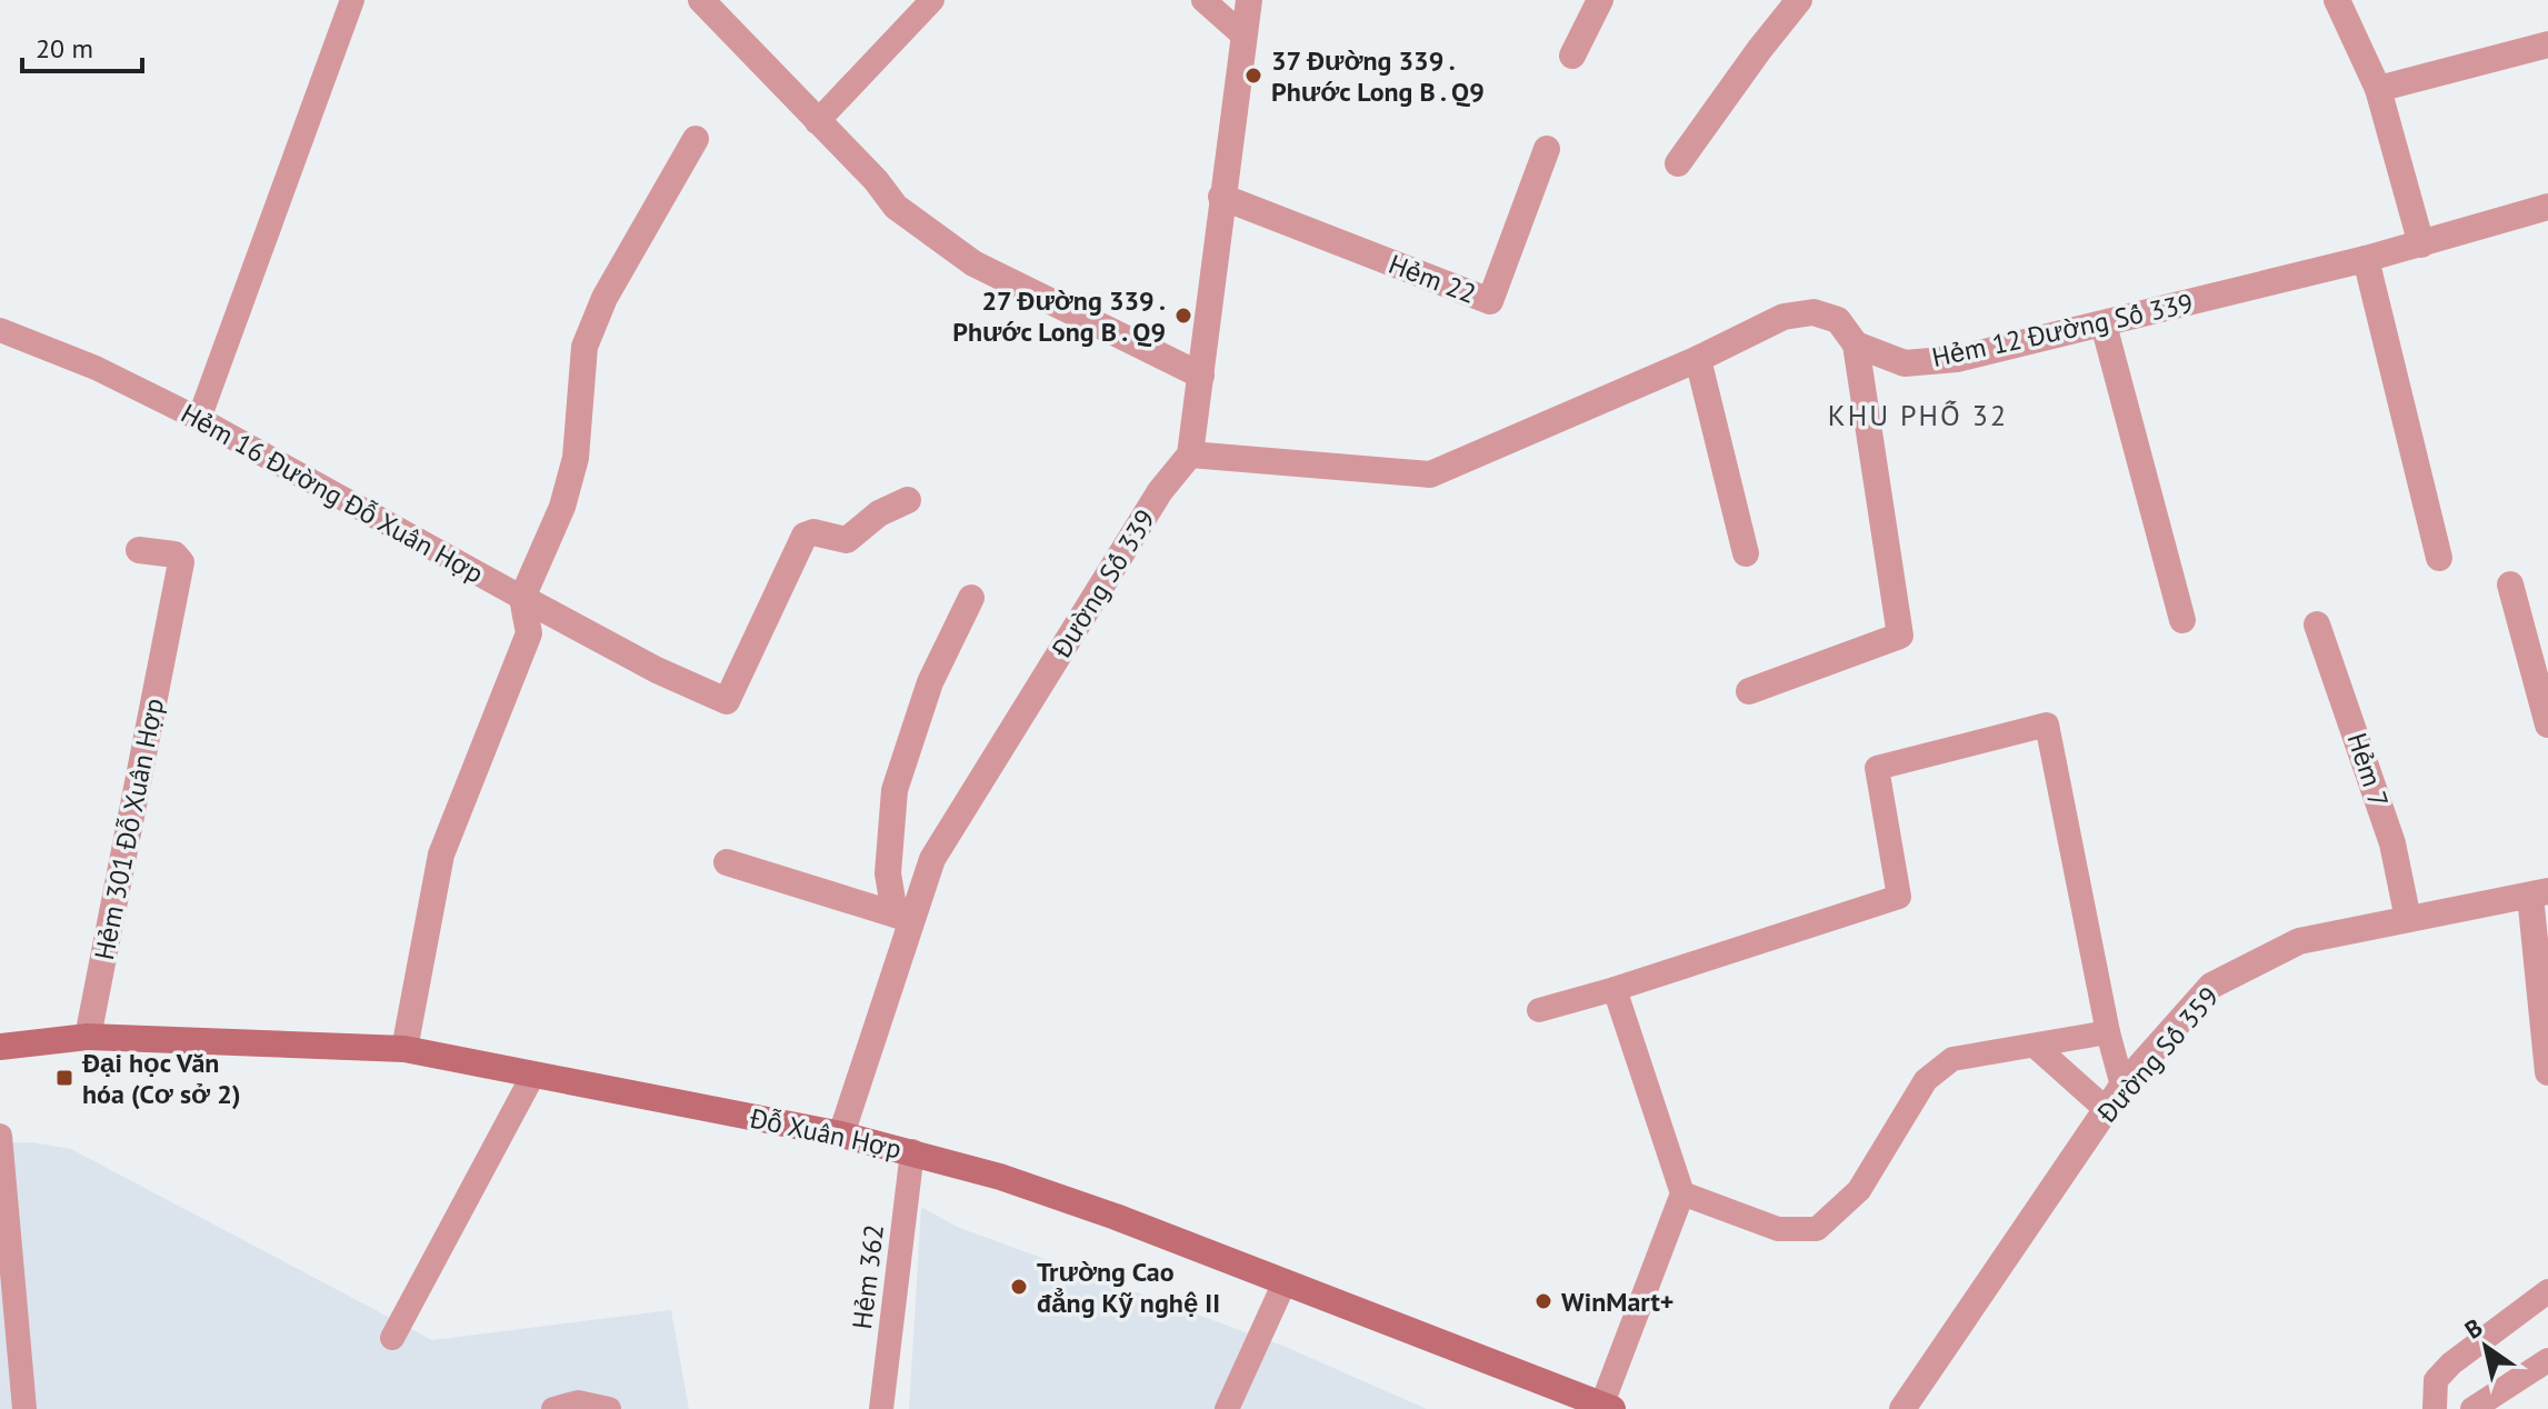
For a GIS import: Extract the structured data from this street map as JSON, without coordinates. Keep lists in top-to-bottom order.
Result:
{
  "streets": {
    "main road": ["Đỗ Xuân Hợp"],
    "street": [
      "Hẻm 22",
      "Hẻm 12 Đường Số 339",
      "Hẻm 16 Đường Đỗ Xuân Hợp",
      "Đường Số 339",
      "Hẻm 7",
      "Hẻm 301 Đỗ Xuân Hợp",
      "Đường Số 359"
    ],
    "lane": ["Hẻm 362"]
  },
  "crossings": [
    ["Hẻm 12 Đường Số 339", "Đường Số 339"],
    ["Đường Số 339", "Đỗ Xuân Hợp"],
    ["Hẻm 7", "Đường Số 359"],
    ["Hẻm 301 Đỗ Xuân Hợp", "Đỗ Xuân Hợp"],
    ["Đỗ Xuân Hợp", "Hẻm 362"]
  ],
  "districts": ["KHU PHỐ 32"],
  "places": {
    "other": [
      "37 Đường 339 . Phước Long B . Q9",
      "27 Đường 339 . Phước Long B . Q9",
      "Trường Cao đẳng Kỹ nghệ II",
      "WinMart+"
    ],
    "transit": ["Đại học Văn hóa (Cơ sở 2)"]
  },
  "scale_bar": "20 m",
  "north": "top left"
}
